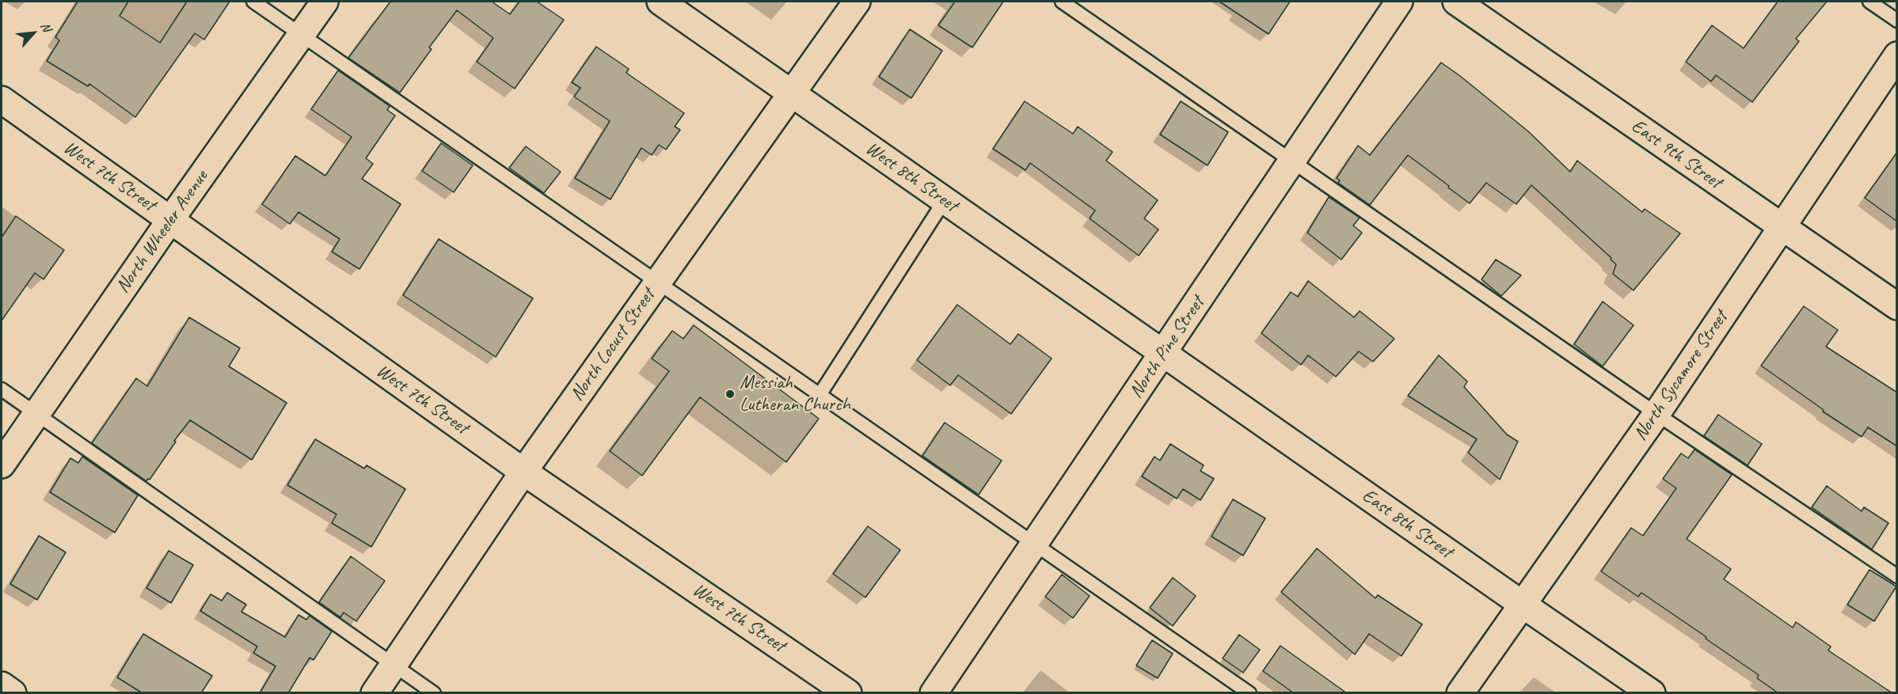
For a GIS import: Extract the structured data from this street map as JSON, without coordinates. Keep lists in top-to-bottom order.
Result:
{
  "streets": {
    "street": [
      "East 9th Street",
      "West 7th Street",
      "West 8th Street",
      "North Wheeler Avenue",
      "North Locust Street",
      "North Pine Street",
      "North Sycamore Street",
      "East 8th Street"
    ]
  },
  "crossings": [
    ["East 9th Street", "North Sycamore Street"],
    ["West 7th Street", "North Wheeler Avenue"],
    ["West 7th Street", "North Locust Street"],
    ["West 8th Street", "North Locust Street"],
    ["West 8th Street", "North Pine Street"],
    ["West 8th Street", "East 8th Street"],
    ["North Pine Street", "East 8th Street"],
    ["North Sycamore Street", "East 8th Street"]
  ],
  "places": ["Messiah Lutheran Church"],
  "north": "top right"
}
